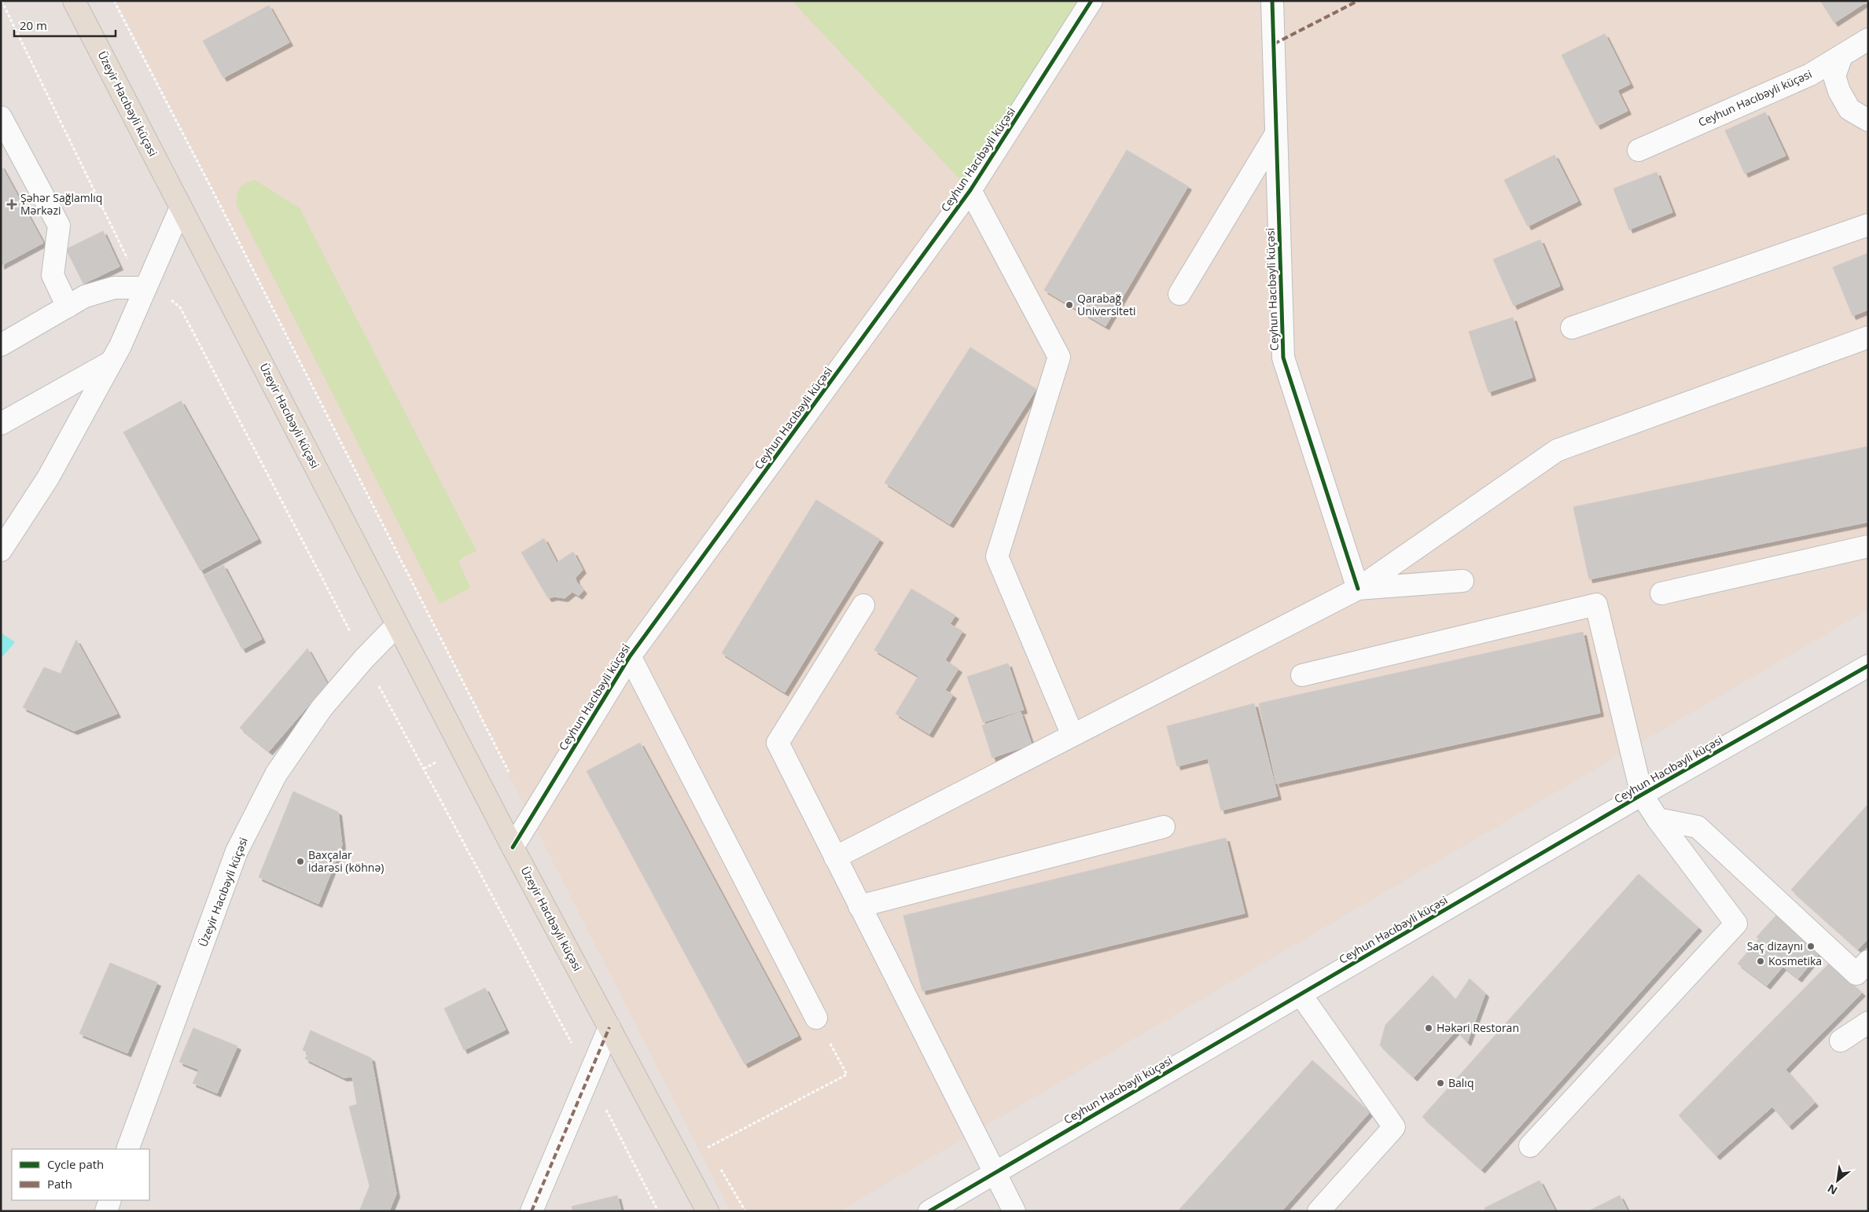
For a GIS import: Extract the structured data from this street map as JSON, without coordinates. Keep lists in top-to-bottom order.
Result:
{
  "streets": {
    "main road": ["Üzeyir Hacıbəyli küçəsi"],
    "street": ["Ceyhun Hacıbəyli küçəsi"]
  },
  "crossings": [
    ["Ceyhun Hacıbəyli küçəsi", "Üzeyir Hacıbəyli küçəsi"]
  ],
  "places": {
    "health": ["Şəhər Sağlamlıq Mərkəzi"],
    "other": [
      "Qarabağ Universiteti",
      "Baxçalar idarəsi (köhnə)",
      "Saç dizaynı",
      "Kosmetika",
      "Həkəri Restoran",
      "Balıq"
    ]
  },
  "legend": ["Cycle path", "Path"],
  "scale_bar": "20 m",
  "north": "bottom left"
}
